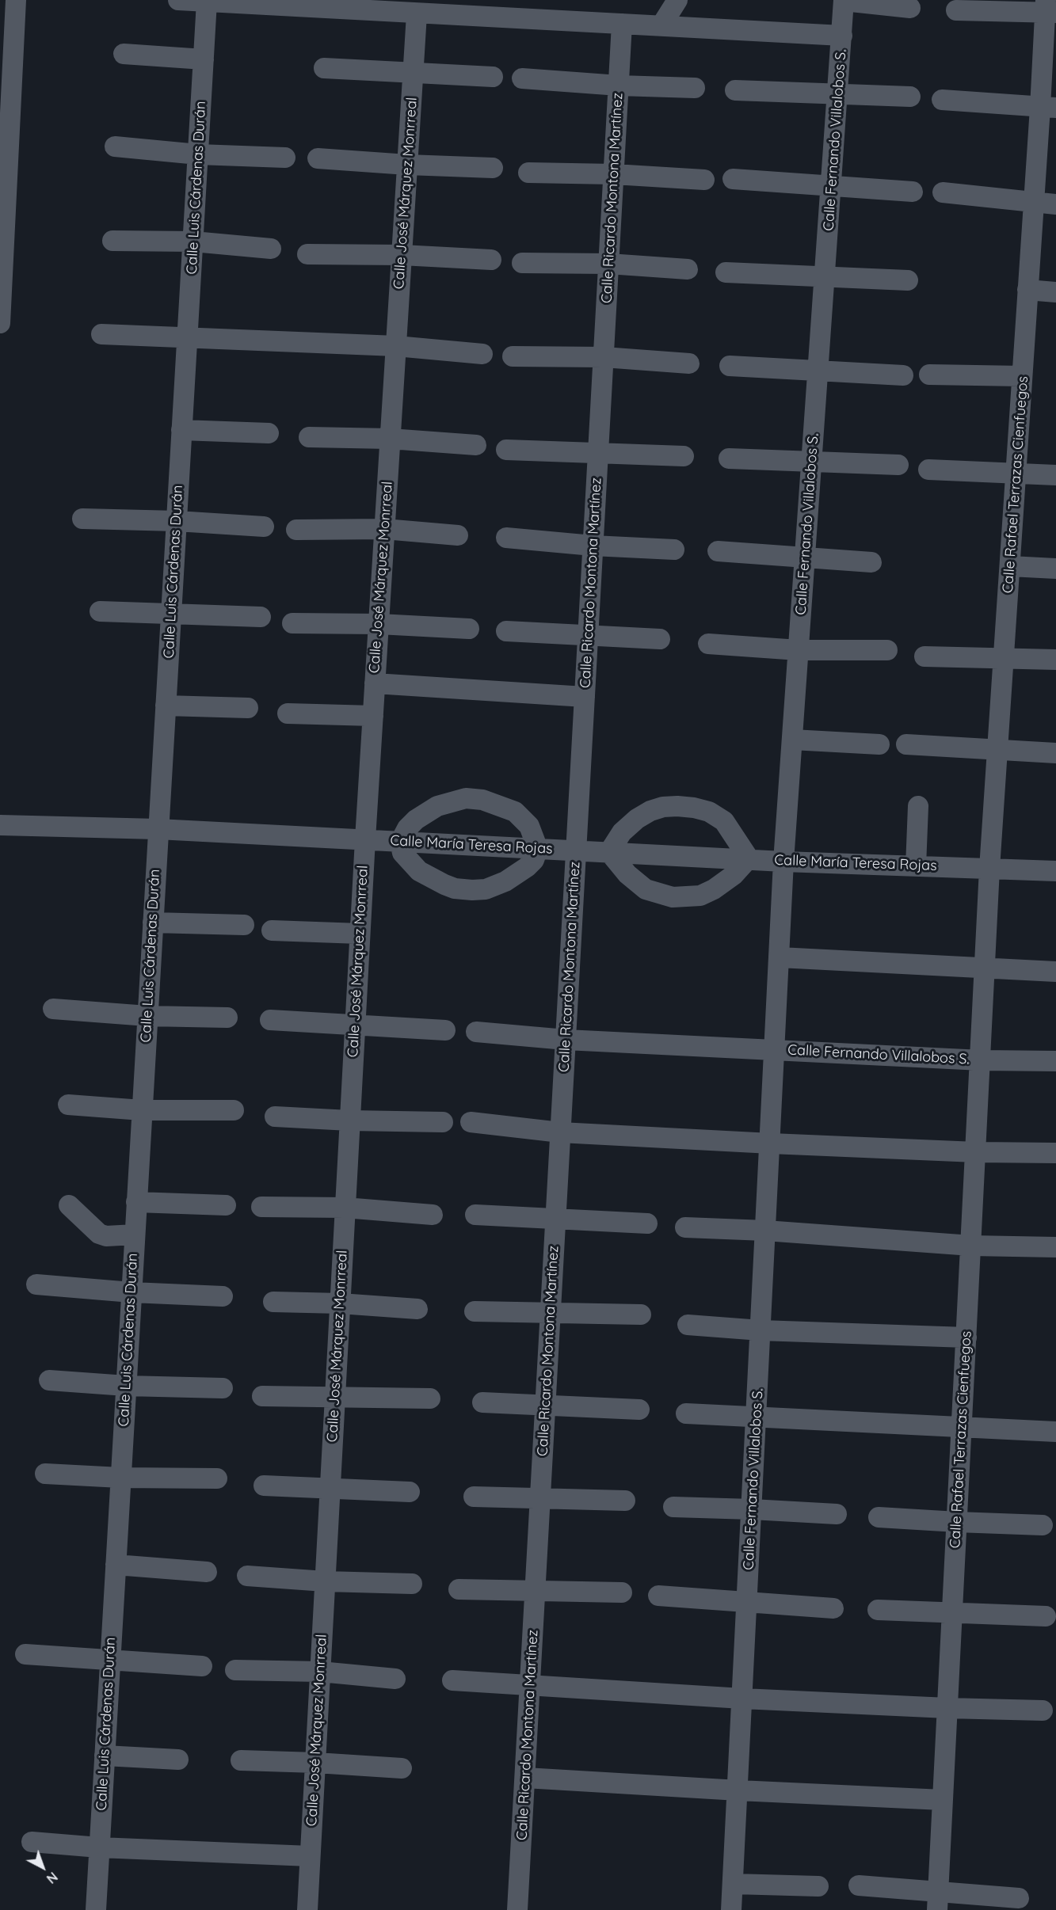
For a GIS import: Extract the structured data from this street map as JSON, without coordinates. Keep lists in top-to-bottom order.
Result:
{
  "streets": {
    "street": [
      "Calle Fernando Villalobos S.",
      "Calle Luis Cárdenas Durán",
      "Calle José Márquez Monrreal",
      "Calle Ricardo Montona Martínez",
      "Calle Rafael Terrazas Cienfuegos",
      "Calle María Teresa Rojas"
    ]
  },
  "crossings": [
    ["Calle Fernando Villalobos S.", "Calle Ricardo Montona Martínez"],
    ["Calle Fernando Villalobos S.", "Calle Rafael Terrazas Cienfuegos"],
    ["Calle Fernando Villalobos S.", "Calle María Teresa Rojas"],
    ["Calle Luis Cárdenas Durán", "Calle María Teresa Rojas"],
    ["Calle José Márquez Monrreal", "Calle María Teresa Rojas"],
    ["Calle Ricardo Montona Martínez", "Calle María Teresa Rojas"],
    ["Calle Rafael Terrazas Cienfuegos", "Calle María Teresa Rojas"]
  ],
  "north": "bottom right"
}
